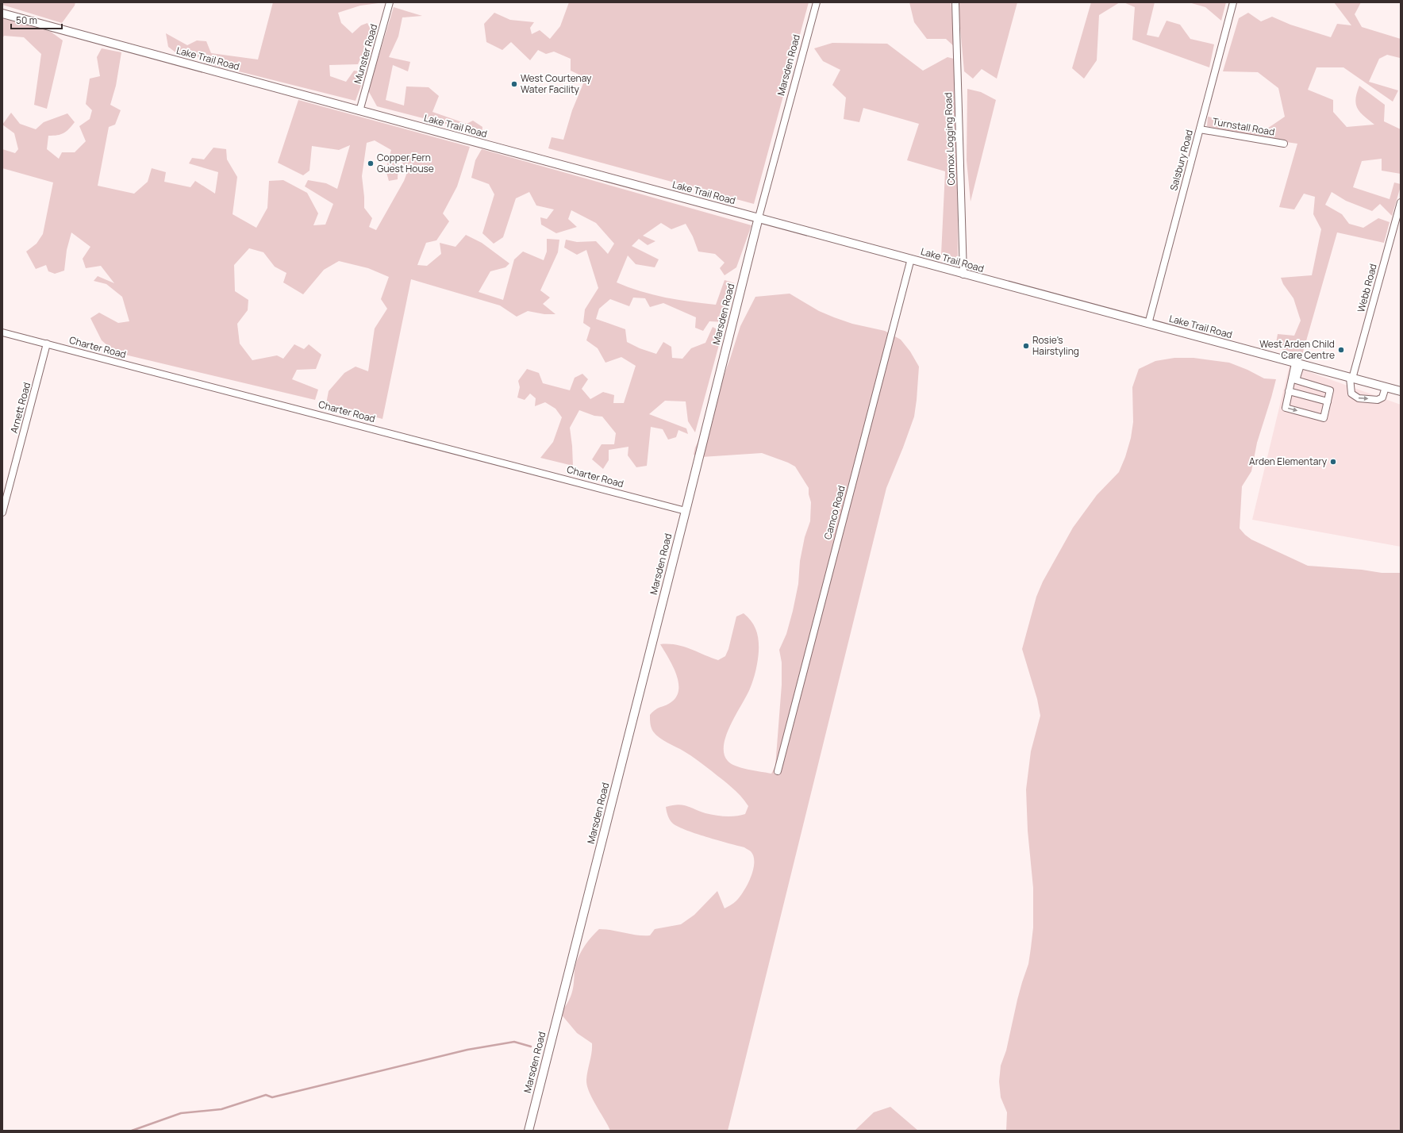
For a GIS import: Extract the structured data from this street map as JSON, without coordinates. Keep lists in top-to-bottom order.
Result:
{
  "streets": {
    "street": [
      "Munster Road",
      "Lake Trail Road",
      "Marsden Road",
      "Turnstall Road",
      "Comox Logging Road",
      "Salsbury Road",
      "Webb Road",
      "Charter Road",
      "Arnett Road",
      "Camco Road"
    ]
  },
  "crossings": [
    ["Munster Road", "Lake Trail Road"],
    ["Lake Trail Road", "Marsden Road"],
    ["Lake Trail Road", "Comox Logging Road"],
    ["Lake Trail Road", "Salsbury Road"],
    ["Lake Trail Road", "Webb Road"],
    ["Lake Trail Road", "Camco Road"],
    ["Marsden Road", "Charter Road"],
    ["Turnstall Road", "Salsbury Road"],
    ["Charter Road", "Arnett Road"]
  ],
  "places": [
    "West Courtenay Water Facility",
    "Copper Fern Guest House",
    "Rosie's Hairstyling",
    "West Arden Child Care Centre",
    "Arden Elementary"
  ],
  "scale_bar": "50 m"
}
